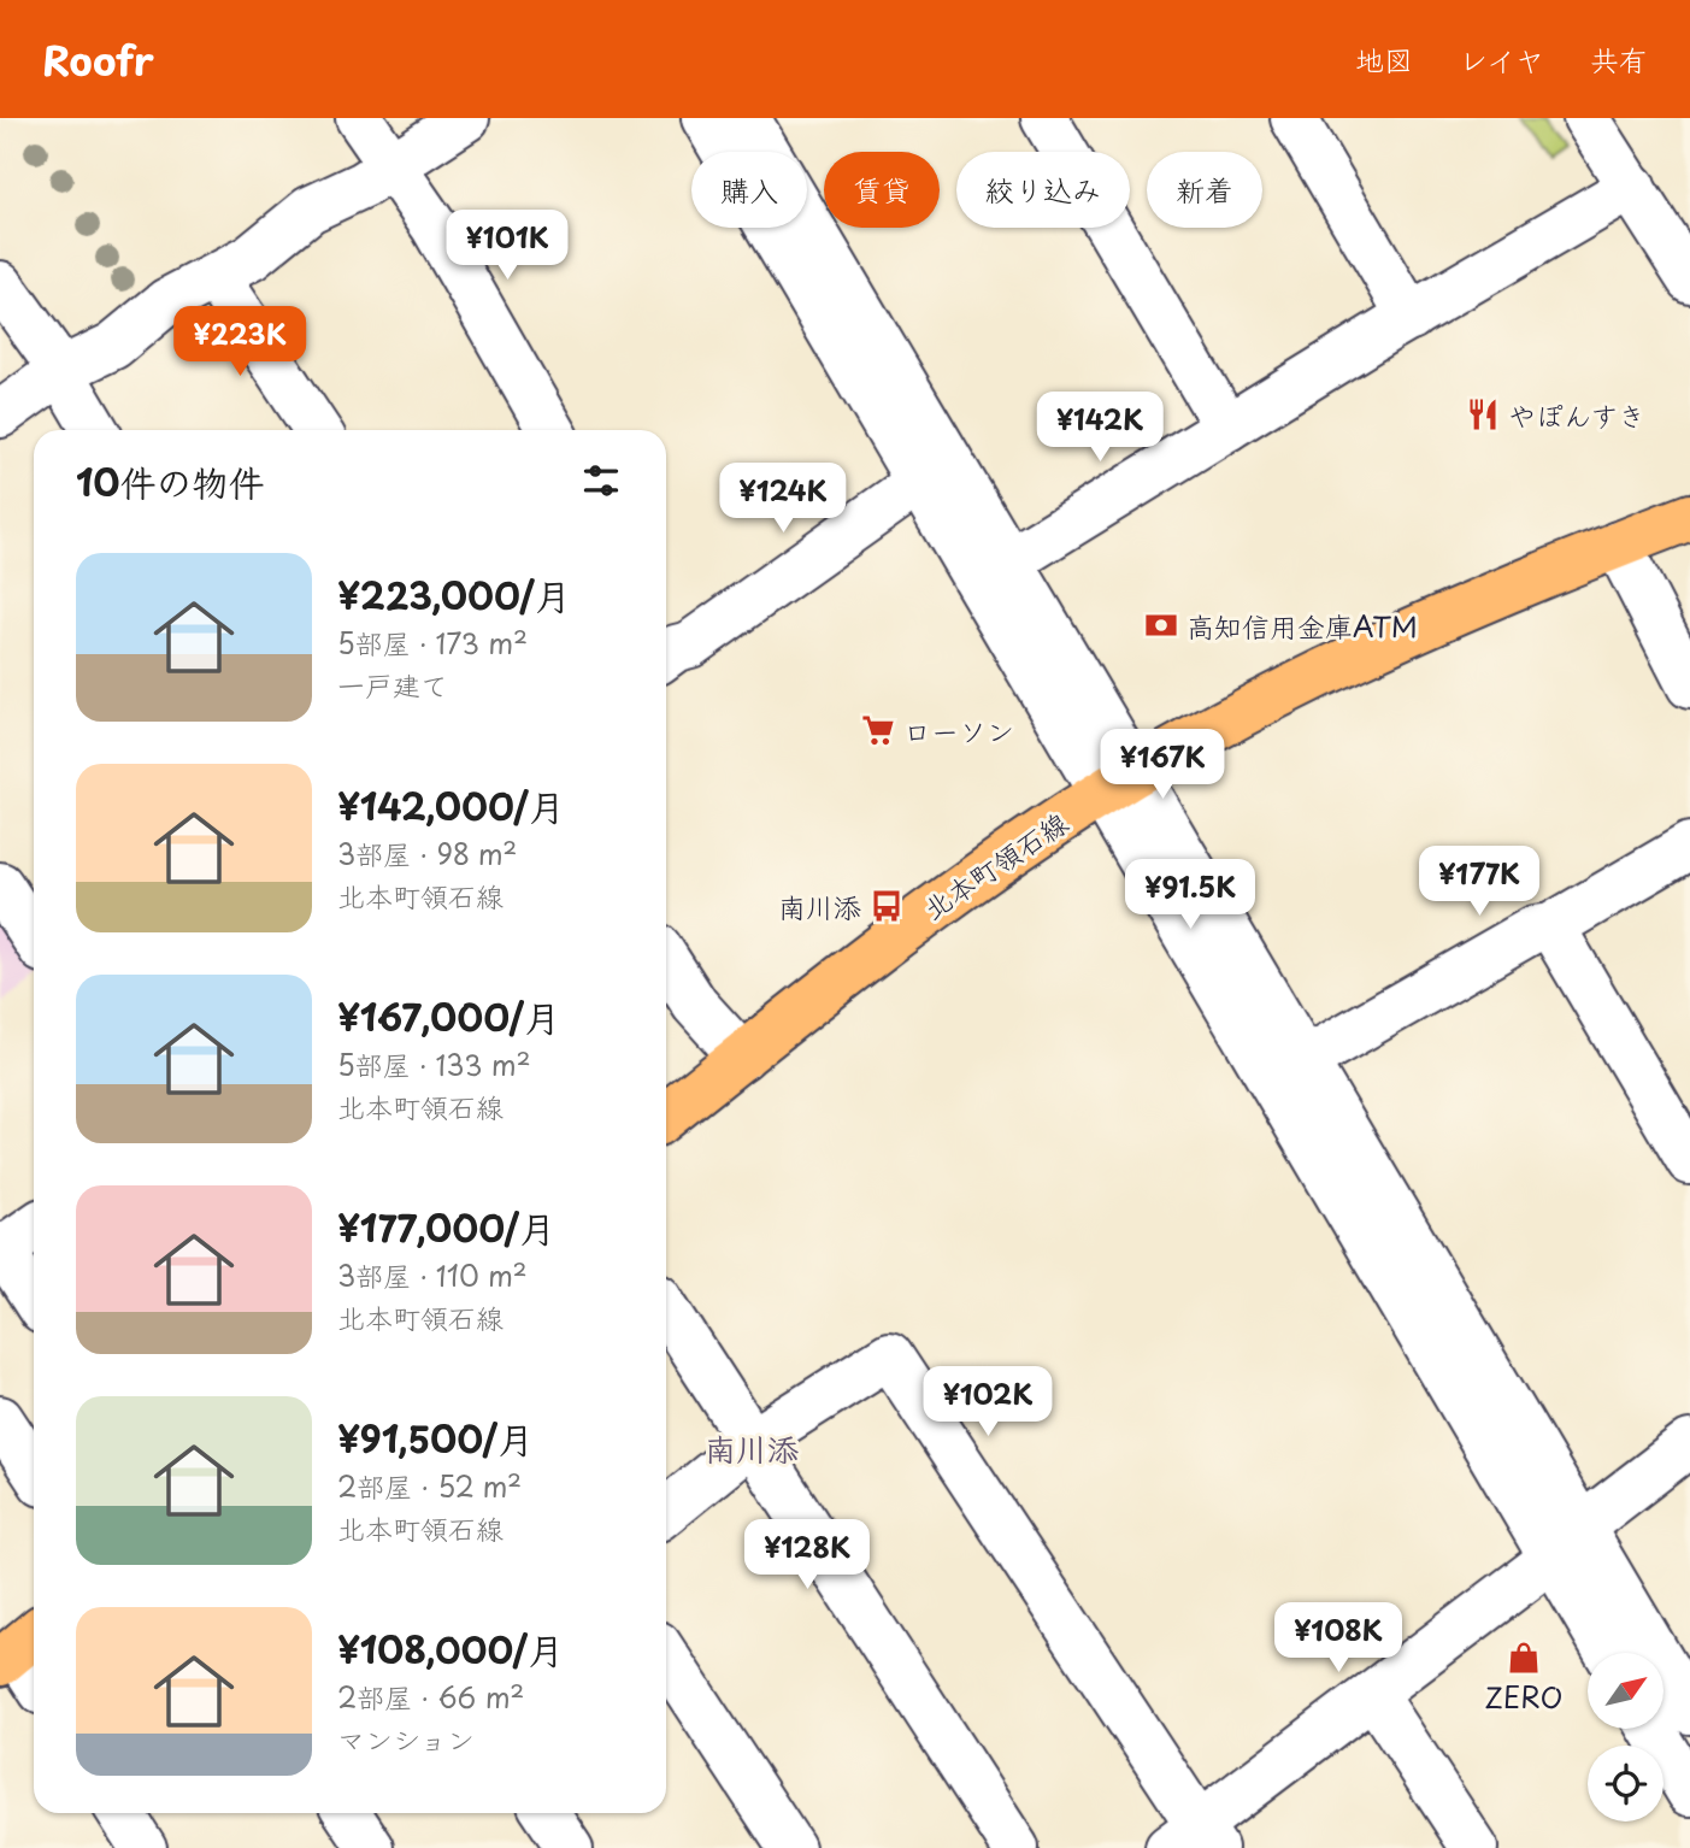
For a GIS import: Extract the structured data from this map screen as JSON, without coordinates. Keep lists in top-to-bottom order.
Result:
{
  "streets": {
    "main road": ["北本町領石線"]
  },
  "districts": ["南川添"],
  "places": {
    "restaurant": ["やぽんすき"],
    "bank": ["高知信用金庫ATM"],
    "supermarket": ["ローソン"],
    "bus stop": ["南川添"],
    "shop": ["ZERO"]
  },
  "north": "top right",
  "page": {
    "header": "Roofr",
    "nav": ["地図", "レイヤ", "共有"],
    "chip": [
      "購入",
      "賃貸",
      "絞り込み",
      "新着"
    ],
    "price": [
      "¥101K",
      "¥223K",
      "¥142K",
      "¥124K",
      "¥167K",
      "¥177K",
      "¥91.5K",
      "¥102K",
      "¥128K",
      "¥108K"
    ],
    "heading": "10件の物件",
    "list": [
      {
        "name": "¥223,000/月",
        "note": "5部屋 · 173 m² · 一戸建て"
      },
      {
        "name": "¥142,000/月",
        "note": "3部屋 · 98 m² · 北本町領石線"
      },
      {
        "name": "¥167,000/月",
        "note": "5部屋 · 133 m² · 北本町領石線"
      },
      {
        "name": "¥177,000/月",
        "note": "3部屋 · 110 m² · 北本町領石線"
      },
      {
        "name": "¥91,500/月",
        "note": "2部屋 · 52 m² · 北本町領石線"
      },
      {
        "name": "¥108,000/月",
        "note": "2部屋 · 66 m² · マンション"
      }
    ]
  }
}
